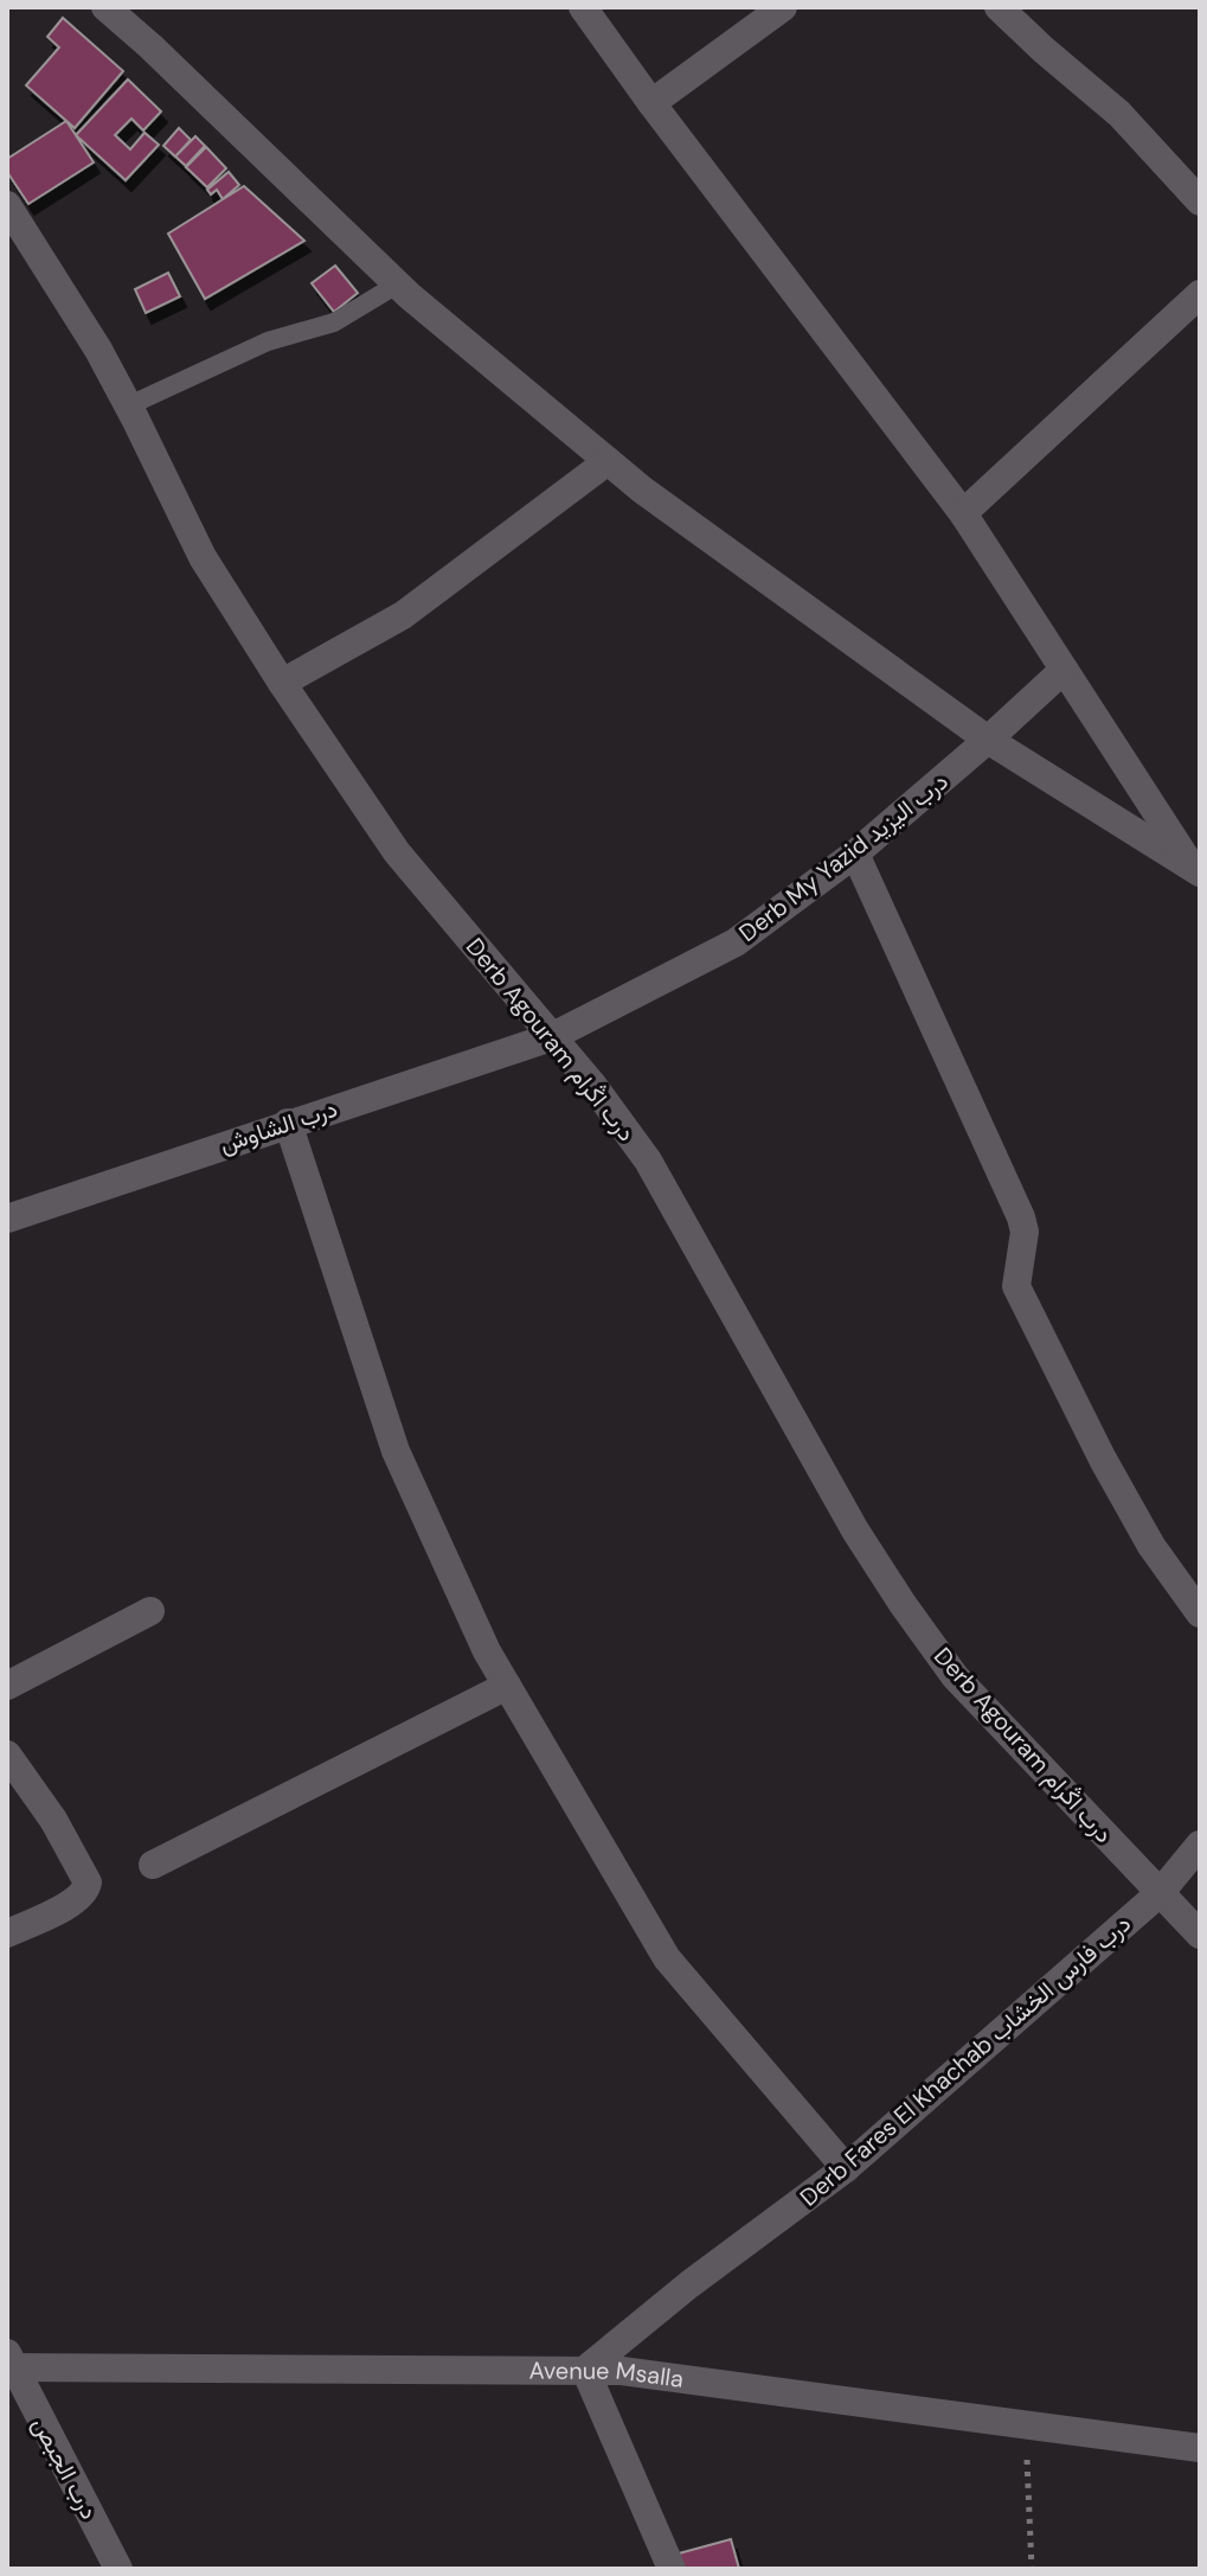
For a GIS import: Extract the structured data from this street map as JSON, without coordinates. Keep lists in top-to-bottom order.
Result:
{
  "streets": {
    "street": [
      "Derb My Yazid درب اليزيد",
      "Derb Agouram درب اڭرام",
      "درب الشاوش",
      "Derb Fares El Khachab درب فارس الخشاب",
      "Avenue Msalla",
      "درب الجبص"
    ]
  },
  "crossings": [
    ["Derb My Yazid درب اليزيد", "Derb Agouram درب اڭرام"],
    ["Derb My Yazid درب اليزيد", "درب الشاوش"],
    ["Derb Agouram درب اڭرام", "درب الشاوش"],
    ["Derb Agouram درب اڭرام", "Derb Fares El Khachab درب فارس الخشاب"],
    ["Derb Fares El Khachab درب فارس الخشاب", "Avenue Msalla"],
    ["Avenue Msalla", "درب الجبص"]
  ]
}
